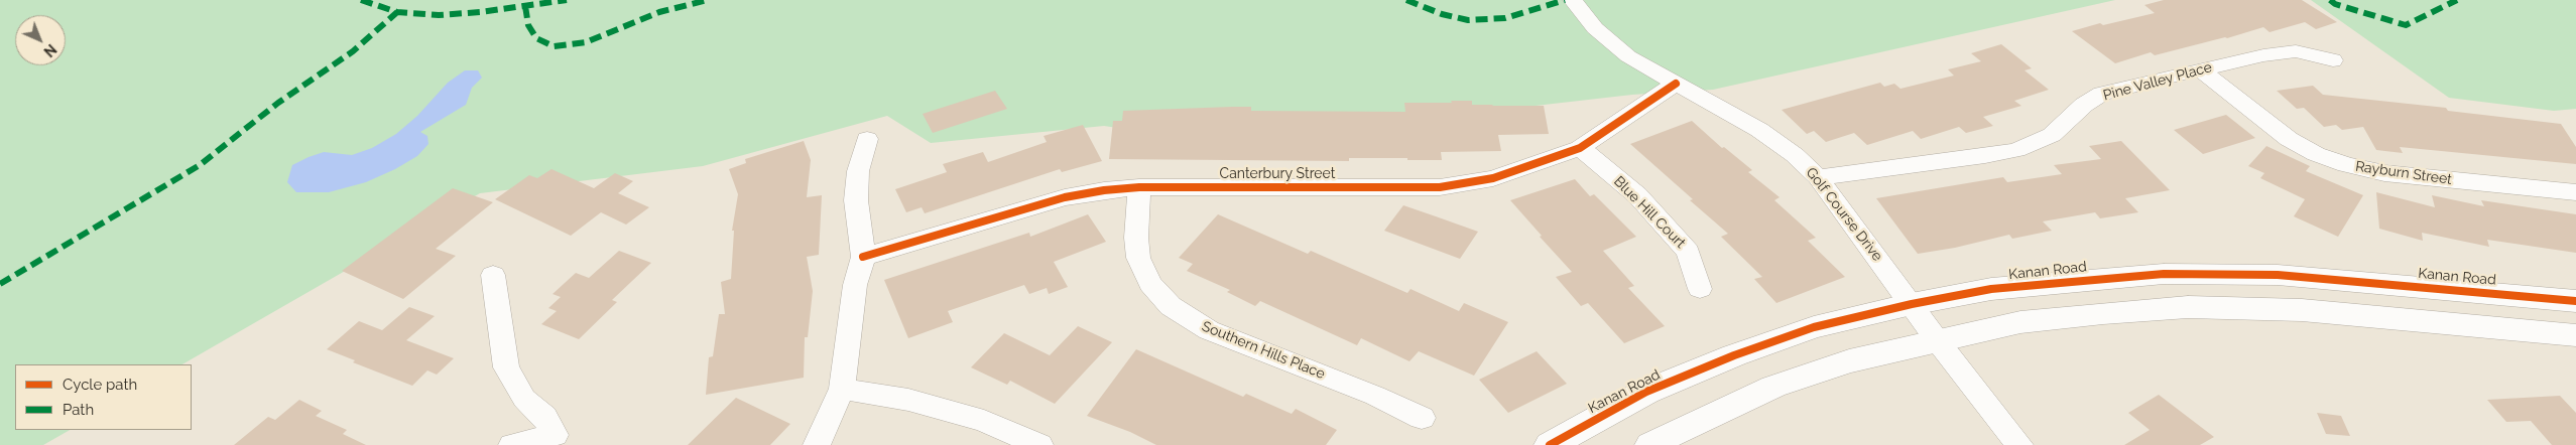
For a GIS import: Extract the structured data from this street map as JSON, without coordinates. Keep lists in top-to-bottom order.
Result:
{
  "streets": {
    "main road": ["Kanan Road"],
    "street": [
      "Pine Valley Place",
      "Rayburn Street",
      "Canterbury Street",
      "Blue Hill Court",
      "Golf Course Drive",
      "Southern Hills Place"
    ]
  },
  "crossings": [
    ["Pine Valley Place", "Rayburn Street"],
    ["Pine Valley Place", "Golf Course Drive"],
    ["Canterbury Street", "Blue Hill Court"],
    ["Canterbury Street", "Golf Course Drive"],
    ["Canterbury Street", "Southern Hills Place"],
    ["Golf Course Drive", "Kanan Road"]
  ],
  "legend": ["Cycle path", "Path"],
  "north": "bottom right"
}
